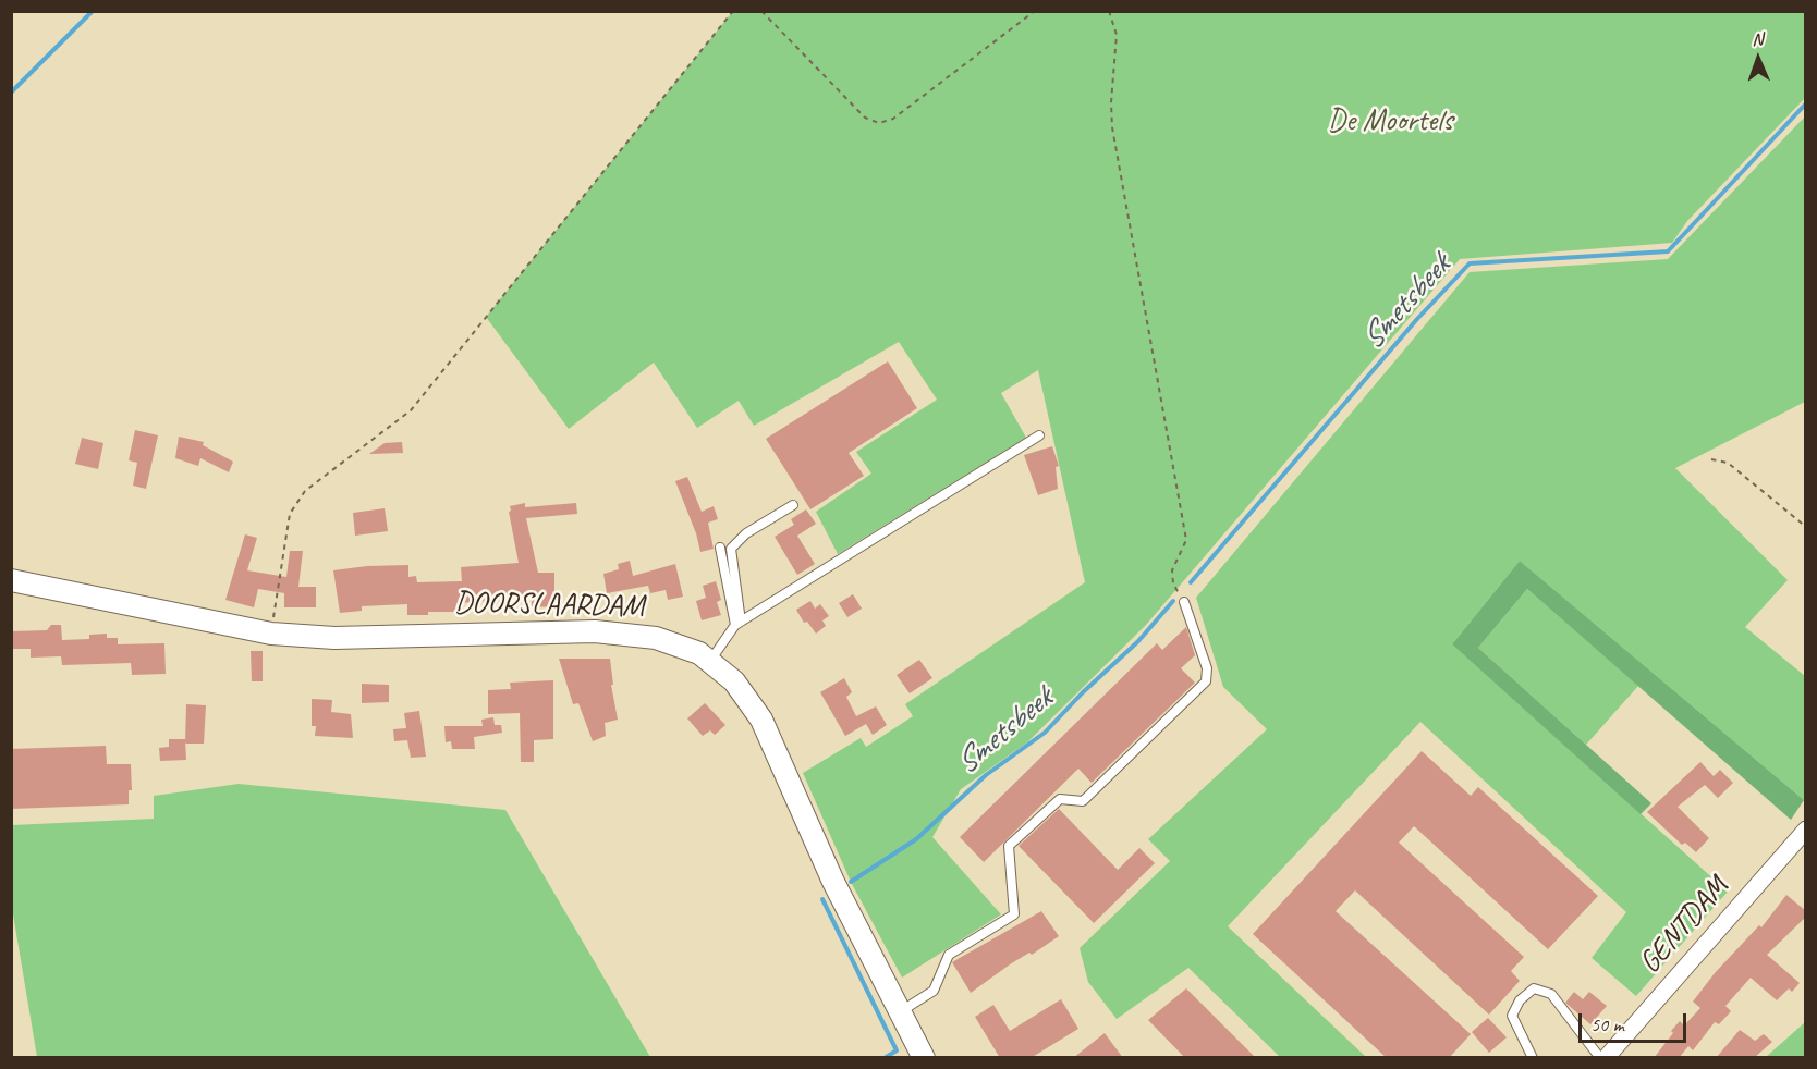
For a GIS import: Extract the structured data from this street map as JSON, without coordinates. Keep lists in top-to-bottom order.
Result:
{
  "streets": {
    "street": ["DOORSLAARDAM", "GENTDAM"]
  },
  "water": ["Smetsbeek"],
  "parks": ["De Moortels"],
  "scale_bar": "50 m",
  "north": "top"
}
